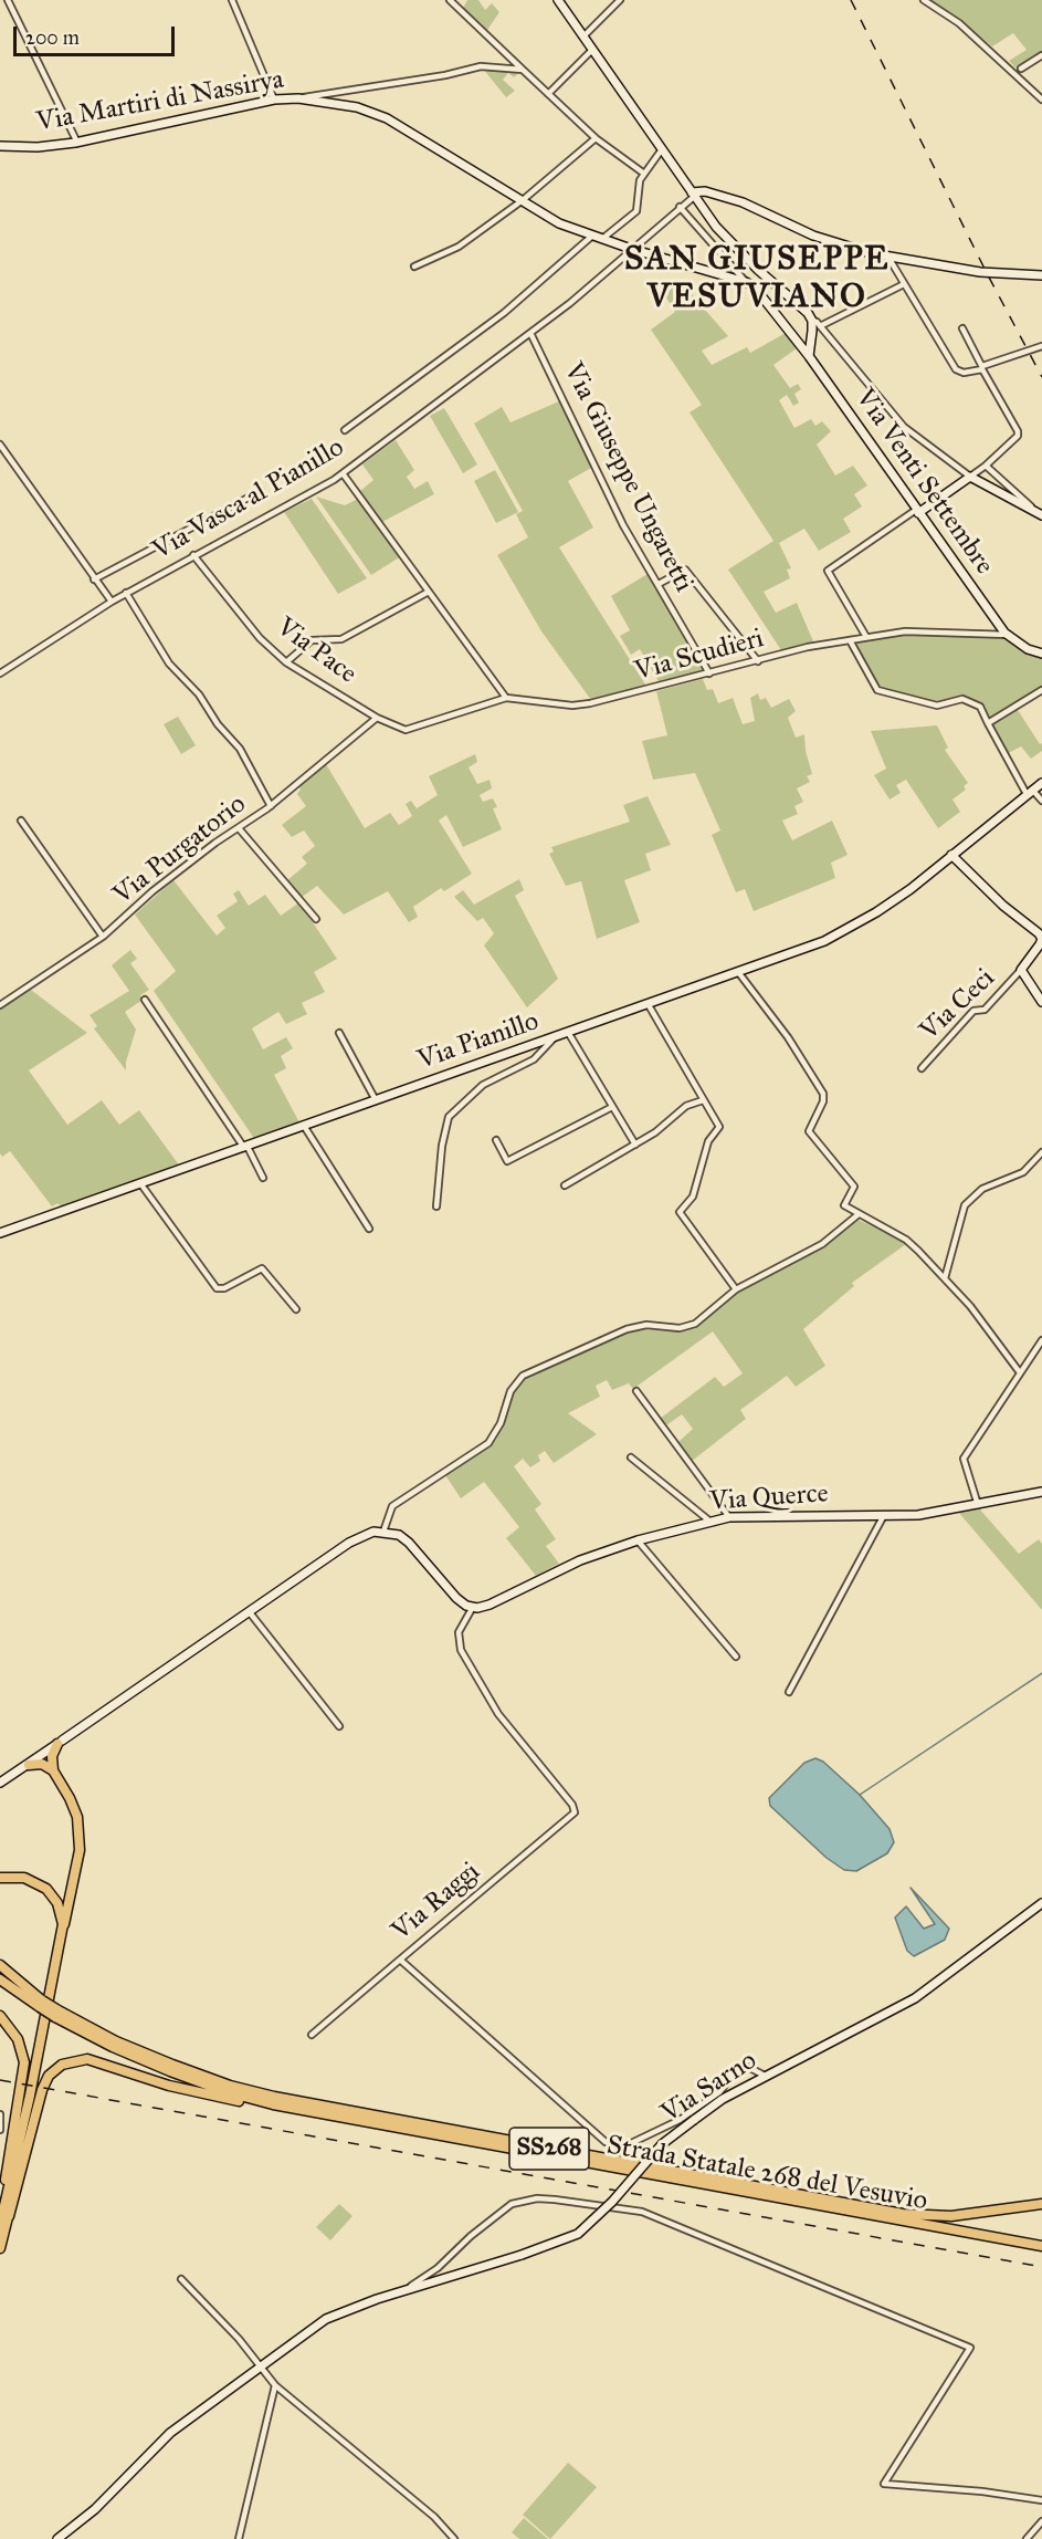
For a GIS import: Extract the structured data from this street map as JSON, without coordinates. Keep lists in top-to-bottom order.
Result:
{
  "streets": {
    "highway": ["SS268", "Strada Statale 268 del Vesuvio"],
    "street": [
      "Via Martiri di Nassirya",
      "Via Giuseppe Ungaretti",
      "Via Venti Settembre",
      "Via Vasca al Pianillo",
      "Via Pace",
      "Via Scudieri",
      "Via Purgatorio",
      "Via Ceci",
      "Via Pianillo",
      "Via Querce",
      "Via Raggi",
      "Via Sarno"
    ]
  },
  "crossings": [
    ["Via Martiri di Nassirya", "Via Venti Settembre"],
    ["Via Martiri di Nassirya", "Via Vasca al Pianillo"],
    ["Via Giuseppe Ungaretti", "Via Vasca al Pianillo"],
    ["Via Giuseppe Ungaretti", "Via Scudieri"],
    ["Via Venti Settembre", "Via Scudieri"],
    ["Via Vasca al Pianillo", "Via Pace"],
    ["Via Pace", "Via Scudieri"],
    ["Via Pace", "Via Purgatorio"],
    ["Via Querce", "Via Raggi"],
    ["Via Raggi", "Via Sarno"]
  ],
  "districts": ["SAN GIUSEPPE VESUVIANO"],
  "scale_bar": "200 m"
}
